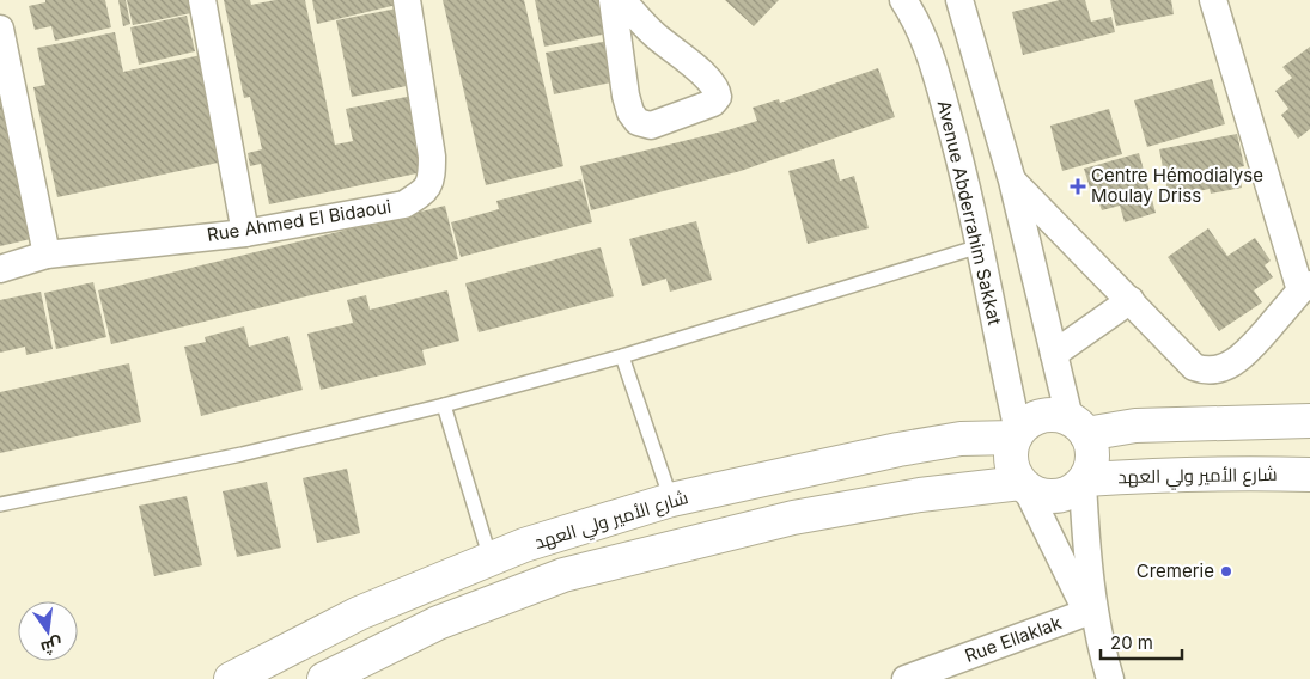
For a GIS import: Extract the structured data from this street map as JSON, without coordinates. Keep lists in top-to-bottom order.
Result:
{
  "streets": {
    "main road": ["شارع الأمير ولي العهد"],
    "street": ["Avenue Abderrahim Sakkat", "Rue Ahmed El Bidaoui", "Rue Ellaklak"]
  },
  "crossings": [
    ["Avenue Abderrahim Sakkat", "شارع الأمير ولي العهد"]
  ],
  "places": {
    "health": ["Centre Hémodialyse Moulay Driss"],
    "other": ["Cremerie"]
  },
  "scale_bar": "20 m",
  "north": "bottom"
}
